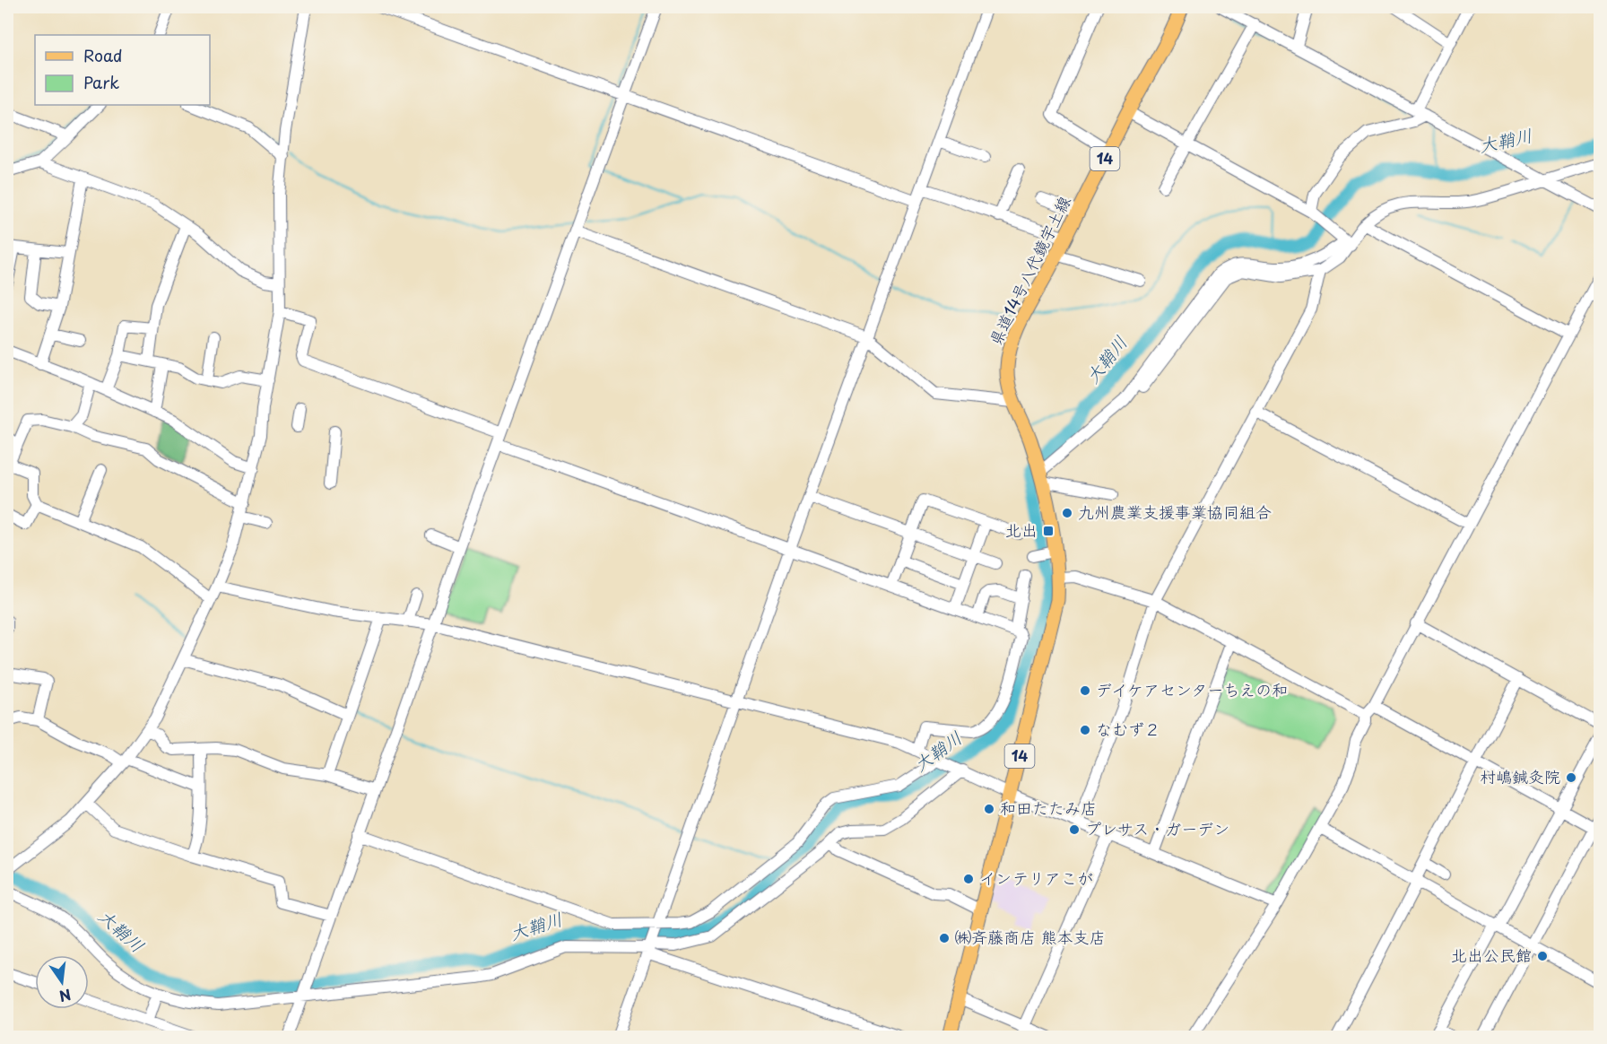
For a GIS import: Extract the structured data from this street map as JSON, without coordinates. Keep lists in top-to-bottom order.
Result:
{
  "streets": {
    "main road": ["14", "県道14号八代鏡宇土線"]
  },
  "water": ["大鞘川"],
  "places": {
    "other": [
      "九州農業支援事業協同組合",
      "デイケアセンターちえの和",
      "なむず２",
      "村嶋鍼灸院",
      "和田たたみ店",
      "プレサス・ガーデン",
      "インテリアこが",
      "㈱斉藤商店 熊本支店",
      "北出公民館"
    ],
    "transit": ["北出"]
  },
  "legend": ["Road", "Park"],
  "north": "bottom"
}
